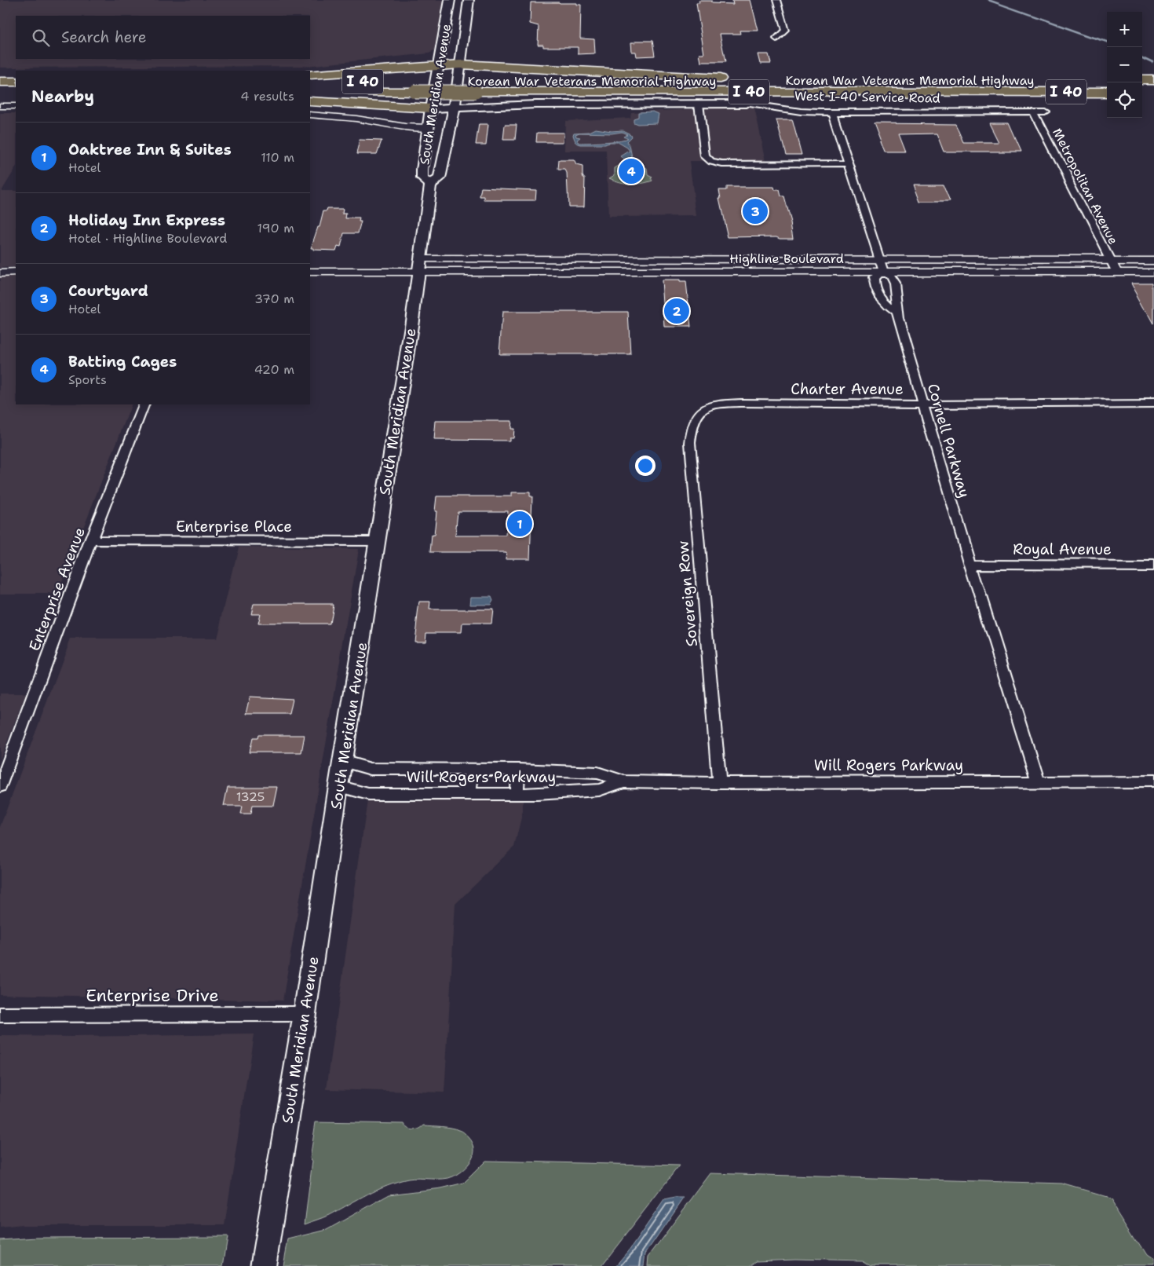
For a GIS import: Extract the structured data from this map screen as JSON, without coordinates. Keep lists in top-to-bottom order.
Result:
{
  "streets": {
    "highway": ["Korean War Veterans Memorial Highway", "I 40"],
    "main road": ["South Meridian Avenue", "West I-40 Service Road"],
    "street": [
      "Metropolitan Avenue",
      "Highline Boulevard",
      "Charter Avenue",
      "Cornell Parkway",
      "Enterprise Place",
      "Royal Avenue",
      "Enterprise Avenue",
      "Sovereign Row",
      "Will Rogers Parkway",
      "Enterprise Drive"
    ]
  },
  "crossings": [
    ["South Meridian Avenue", "West I-40 Service Road"],
    ["South Meridian Avenue", "Highline Boulevard"],
    ["South Meridian Avenue", "Enterprise Place"],
    ["South Meridian Avenue", "Will Rogers Parkway"],
    ["South Meridian Avenue", "Enterprise Drive"],
    ["West I-40 Service Road", "Metropolitan Avenue"],
    ["West I-40 Service Road", "Cornell Parkway"],
    ["Metropolitan Avenue", "Highline Boulevard"],
    ["Highline Boulevard", "Cornell Parkway"],
    ["Charter Avenue", "Cornell Parkway"],
    ["Charter Avenue", "Sovereign Row"],
    ["Cornell Parkway", "Royal Avenue"],
    ["Cornell Parkway", "Will Rogers Parkway"],
    ["Enterprise Place", "Enterprise Avenue"],
    ["Sovereign Row", "Will Rogers Parkway"]
  ],
  "house_numbers": ["1325"],
  "page": {
    "map_buttons": ["+", "−"],
    "search": "Search here",
    "heading": ["Nearby", "4 results"],
    "list": [
      {
        "mark": "1",
        "name": "Oaktree Inn & Suites",
        "note": "Hotel",
        "value": "110 m"
      },
      {
        "mark": "2",
        "name": "Holiday Inn Express",
        "note": "Hotel · Highline Boulevard",
        "value": "190 m"
      },
      {
        "mark": "3",
        "name": "Courtyard",
        "note": "Hotel",
        "value": "370 m"
      },
      {
        "mark": "4",
        "name": "Batting Cages",
        "note": "Sports",
        "value": "420 m"
      }
    ],
    "pins": [
      "4",
      "3",
      "2",
      "1"
    ]
  }
}
